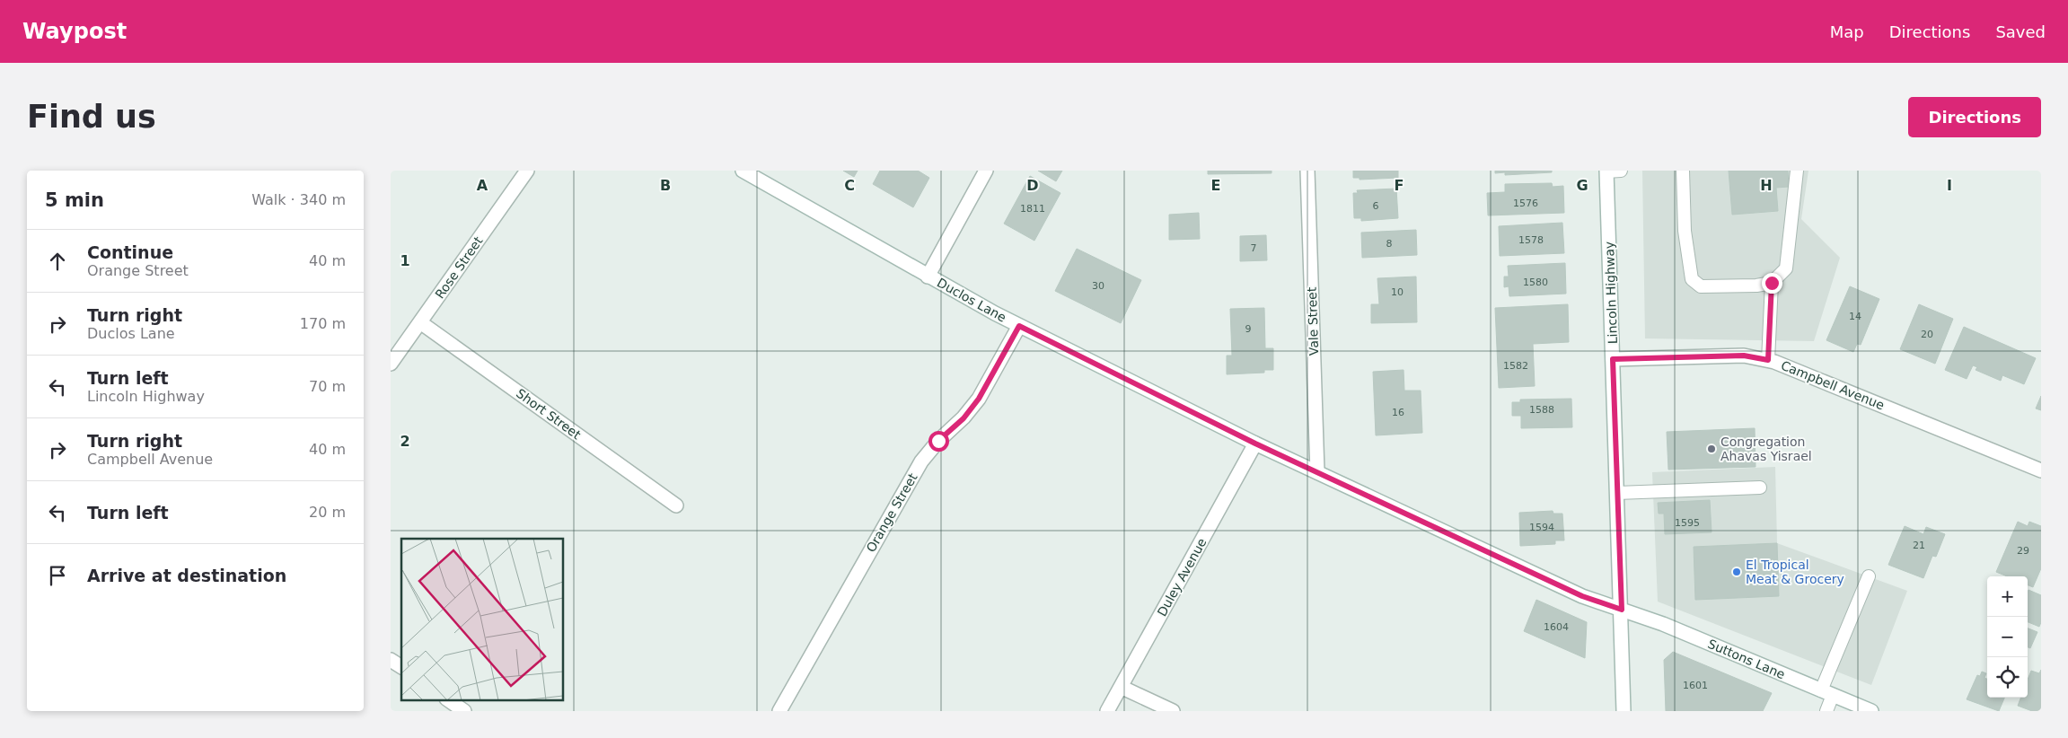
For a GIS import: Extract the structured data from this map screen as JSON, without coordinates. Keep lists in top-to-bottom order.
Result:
{
  "streets": {
    "street": [
      "Rose Street",
      "Lincoln Highway",
      "Duclos Lane",
      "Vale Street",
      "Campbell Avenue",
      "Short Street",
      "Orange Street",
      "Duley Avenue",
      "Suttons Lane"
    ]
  },
  "crossings": [
    ["Rose Street", "Short Street"],
    ["Lincoln Highway", "Duclos Lane"],
    ["Lincoln Highway", "Campbell Avenue"],
    ["Lincoln Highway", "Suttons Lane"],
    ["Duclos Lane", "Vale Street"],
    ["Duclos Lane", "Orange Street"],
    ["Duclos Lane", "Duley Avenue"],
    ["Duclos Lane", "Suttons Lane"]
  ],
  "places": ["Congregation Ahavas Yisrael", "El Tropical Meat & Grocery"],
  "house_numbers": [
    "1576",
    "6",
    "1811",
    "1578",
    "8",
    "7",
    "1580",
    "30",
    "10",
    "14",
    "9",
    "20",
    "1582",
    "1588",
    "16",
    "1595",
    "1594",
    "21",
    "29",
    "1604",
    "1601"
  ],
  "page": {
    "header": "Waypost",
    "nav": ["Map", "Directions", "Saved"],
    "buttons": "Directions",
    "title": "Find us",
    "heading": ["5 min", "Walk · 340 m"],
    "list": [
      ["Continue", "Orange Street", "40 m"],
      ["Turn right", "Duclos Lane", "170 m"],
      ["Turn left", "Lincoln Highway", "70 m"],
      ["Turn right", "Campbell Avenue", "40 m"],
      ["Turn left", "20 m"],
      "Arrive at destination"
    ],
    "map_buttons": ["+", "−"]
  },
  "grid": {
    "columns": [
      "A",
      "B",
      "C",
      "D",
      "E",
      "F",
      "G",
      "H",
      "I"
    ],
    "rows": ["1", "2"]
  }
}
